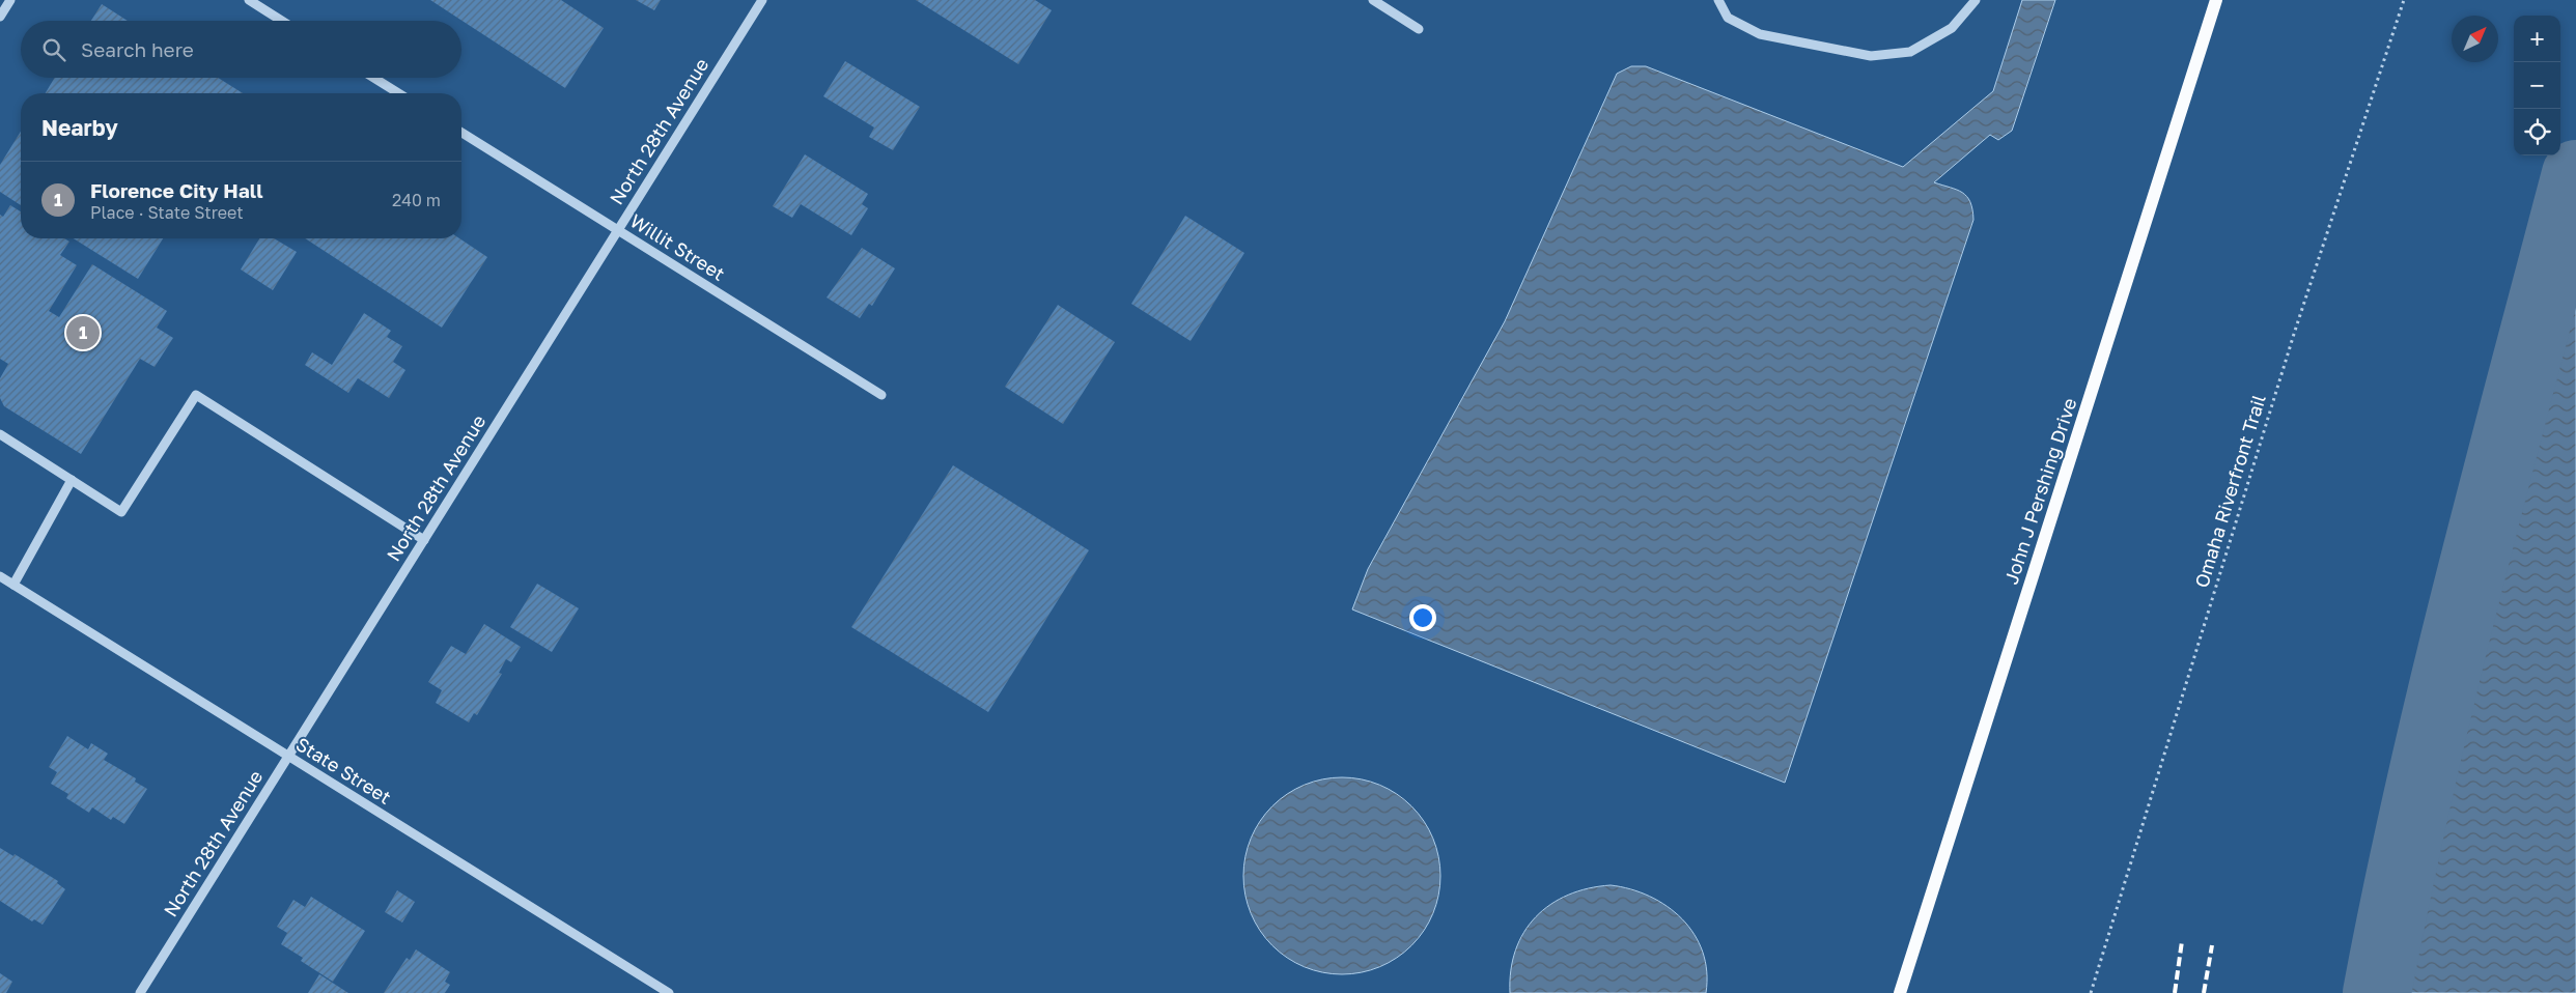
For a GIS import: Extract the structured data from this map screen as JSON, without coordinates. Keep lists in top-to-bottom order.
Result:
{
  "streets": {
    "main road": ["John J Pershing Drive"],
    "street": ["North 28th Avenue", "Willit Street", "State Street"],
    "path": ["Omaha Riverfront Trail"]
  },
  "crossings": [
    ["North 28th Avenue", "Willit Street"],
    ["North 28th Avenue", "State Street"]
  ],
  "north": "top right",
  "page": {
    "map_buttons": ["+", "−"],
    "search": "Search here",
    "heading": "Nearby",
    "list": [
      {
        "mark": "1",
        "name": "Florence City Hall",
        "note": "Place · State Street",
        "value": "240 m"
      }
    ],
    "pins": "1"
  }
}
